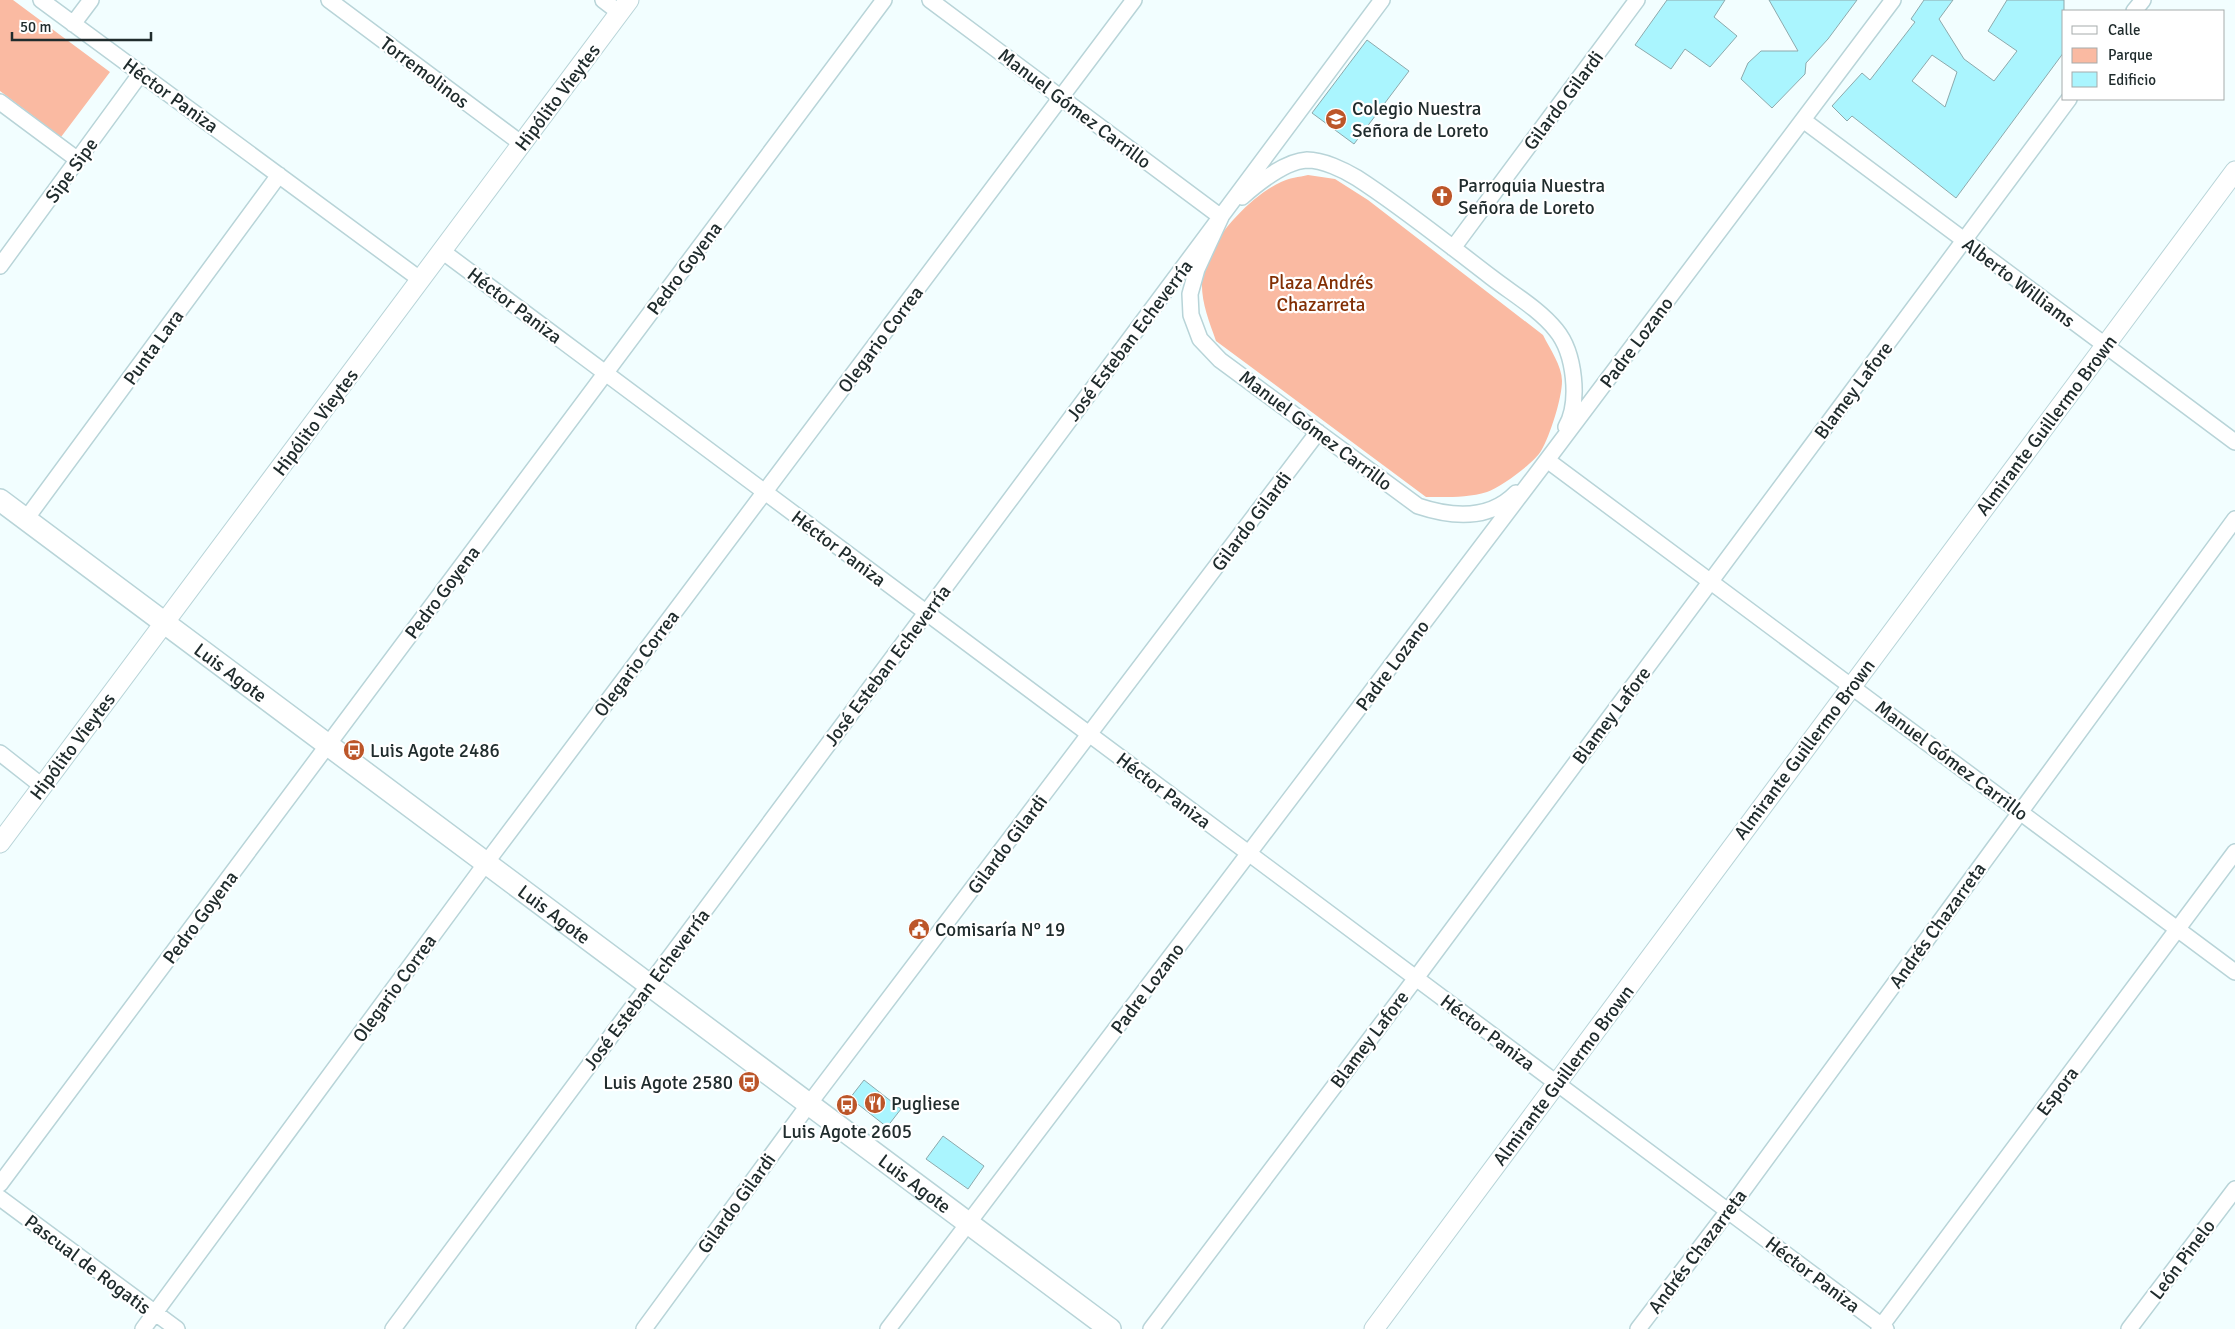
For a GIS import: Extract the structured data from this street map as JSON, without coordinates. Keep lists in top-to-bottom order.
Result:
{
  "streets": {
    "main road": ["Luis Agote"],
    "street": [
      "Torremolinos",
      "Héctor Paniza",
      "Hipólito Vieytes",
      "Gilardo Gilardi",
      "Manuel Gómez Carrillo",
      "Sipe Sipe",
      "Pedro Goyena",
      "Alberto Williams",
      "Olegario Correa",
      "José Esteban Echeverría",
      "Padre Lozano",
      "Punta Lara",
      "Blamey Lafore",
      "Almirante Guillermo Brown",
      "Andrés Chazarreta",
      "Espora",
      "León Pinelo",
      "Pascual de Rogatis"
    ]
  },
  "crossings": [
    ["Torremolinos", "Hipólito Vieytes"],
    ["Héctor Paniza", "Hipólito Vieytes"],
    ["Héctor Paniza", "Gilardo Gilardi"],
    ["Héctor Paniza", "Sipe Sipe"],
    ["Héctor Paniza", "Pedro Goyena"],
    ["Héctor Paniza", "Olegario Correa"],
    ["Héctor Paniza", "José Esteban Echeverría"],
    ["Héctor Paniza", "Padre Lozano"],
    ["Héctor Paniza", "Punta Lara"],
    ["Héctor Paniza", "Blamey Lafore"],
    ["Héctor Paniza", "Almirante Guillermo Brown"],
    ["Héctor Paniza", "Andrés Chazarreta"],
    ["Héctor Paniza", "Espora"],
    ["Hipólito Vieytes", "Luis Agote"],
    ["Gilardo Gilardi", "Manuel Gómez Carrillo"],
    ["Gilardo Gilardi", "Luis Agote"],
    ["Manuel Gómez Carrillo", "Olegario Correa"],
    ["Manuel Gómez Carrillo", "José Esteban Echeverría"],
    ["Manuel Gómez Carrillo", "Padre Lozano"],
    ["Manuel Gómez Carrillo", "Blamey Lafore"],
    ["Manuel Gómez Carrillo", "Almirante Guillermo Brown"],
    ["Manuel Gómez Carrillo", "Andrés Chazarreta"],
    ["Manuel Gómez Carrillo", "Espora"],
    ["Pedro Goyena", "Luis Agote"],
    ["Alberto Williams", "Padre Lozano"],
    ["Alberto Williams", "Blamey Lafore"],
    ["Alberto Williams", "Almirante Guillermo Brown"],
    ["Olegario Correa", "Luis Agote"],
    ["Olegario Correa", "Pascual de Rogatis"],
    ["José Esteban Echeverría", "Luis Agote"],
    ["Padre Lozano", "Luis Agote"],
    ["Punta Lara", "Luis Agote"]
  ],
  "parks": ["Plaza Andrés Chazarreta"],
  "places": {
    "school or university": ["Colegio Nuestra Señora de Loreto"],
    "church": ["Parroquia Nuestra Señora de Loreto"],
    "bus stop": ["Luis Agote 2486", "Luis Agote 2580", "Luis Agote 2605"],
    "public building": ["Comisaría N° 19"],
    "restaurant": ["Pugliese"]
  },
  "legend": ["Calle", "Parque", "Edificio"],
  "scale_bar": "50 m"
}
